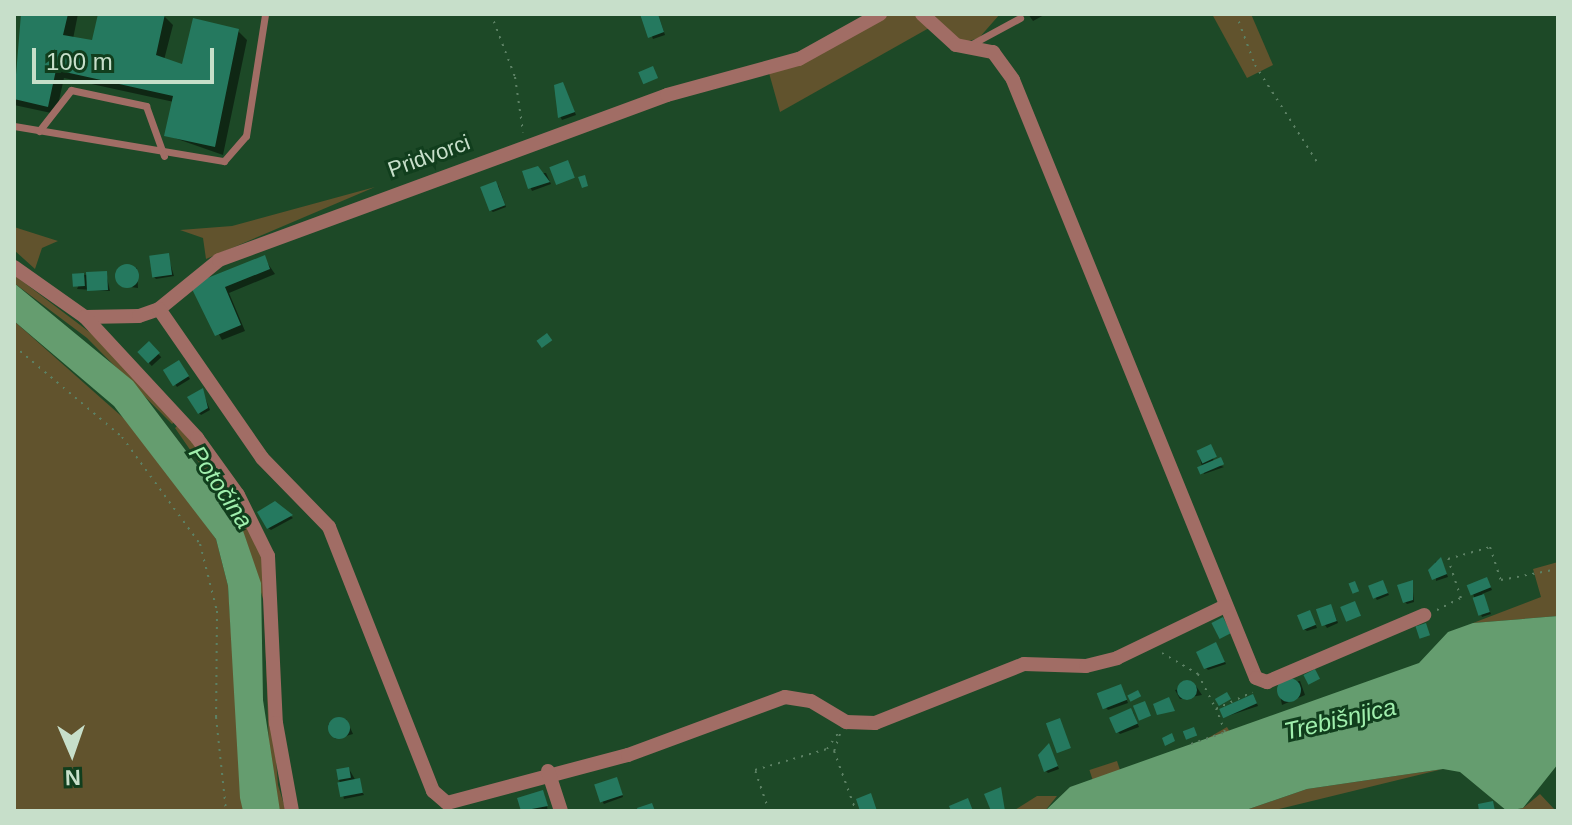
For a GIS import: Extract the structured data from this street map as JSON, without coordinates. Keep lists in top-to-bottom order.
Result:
{
  "streets": {
    "street": ["Pridvorci"]
  },
  "water": ["Potočina", "Trebišnjica"],
  "scale_bar": "100 m",
  "north": "bottom"
}
